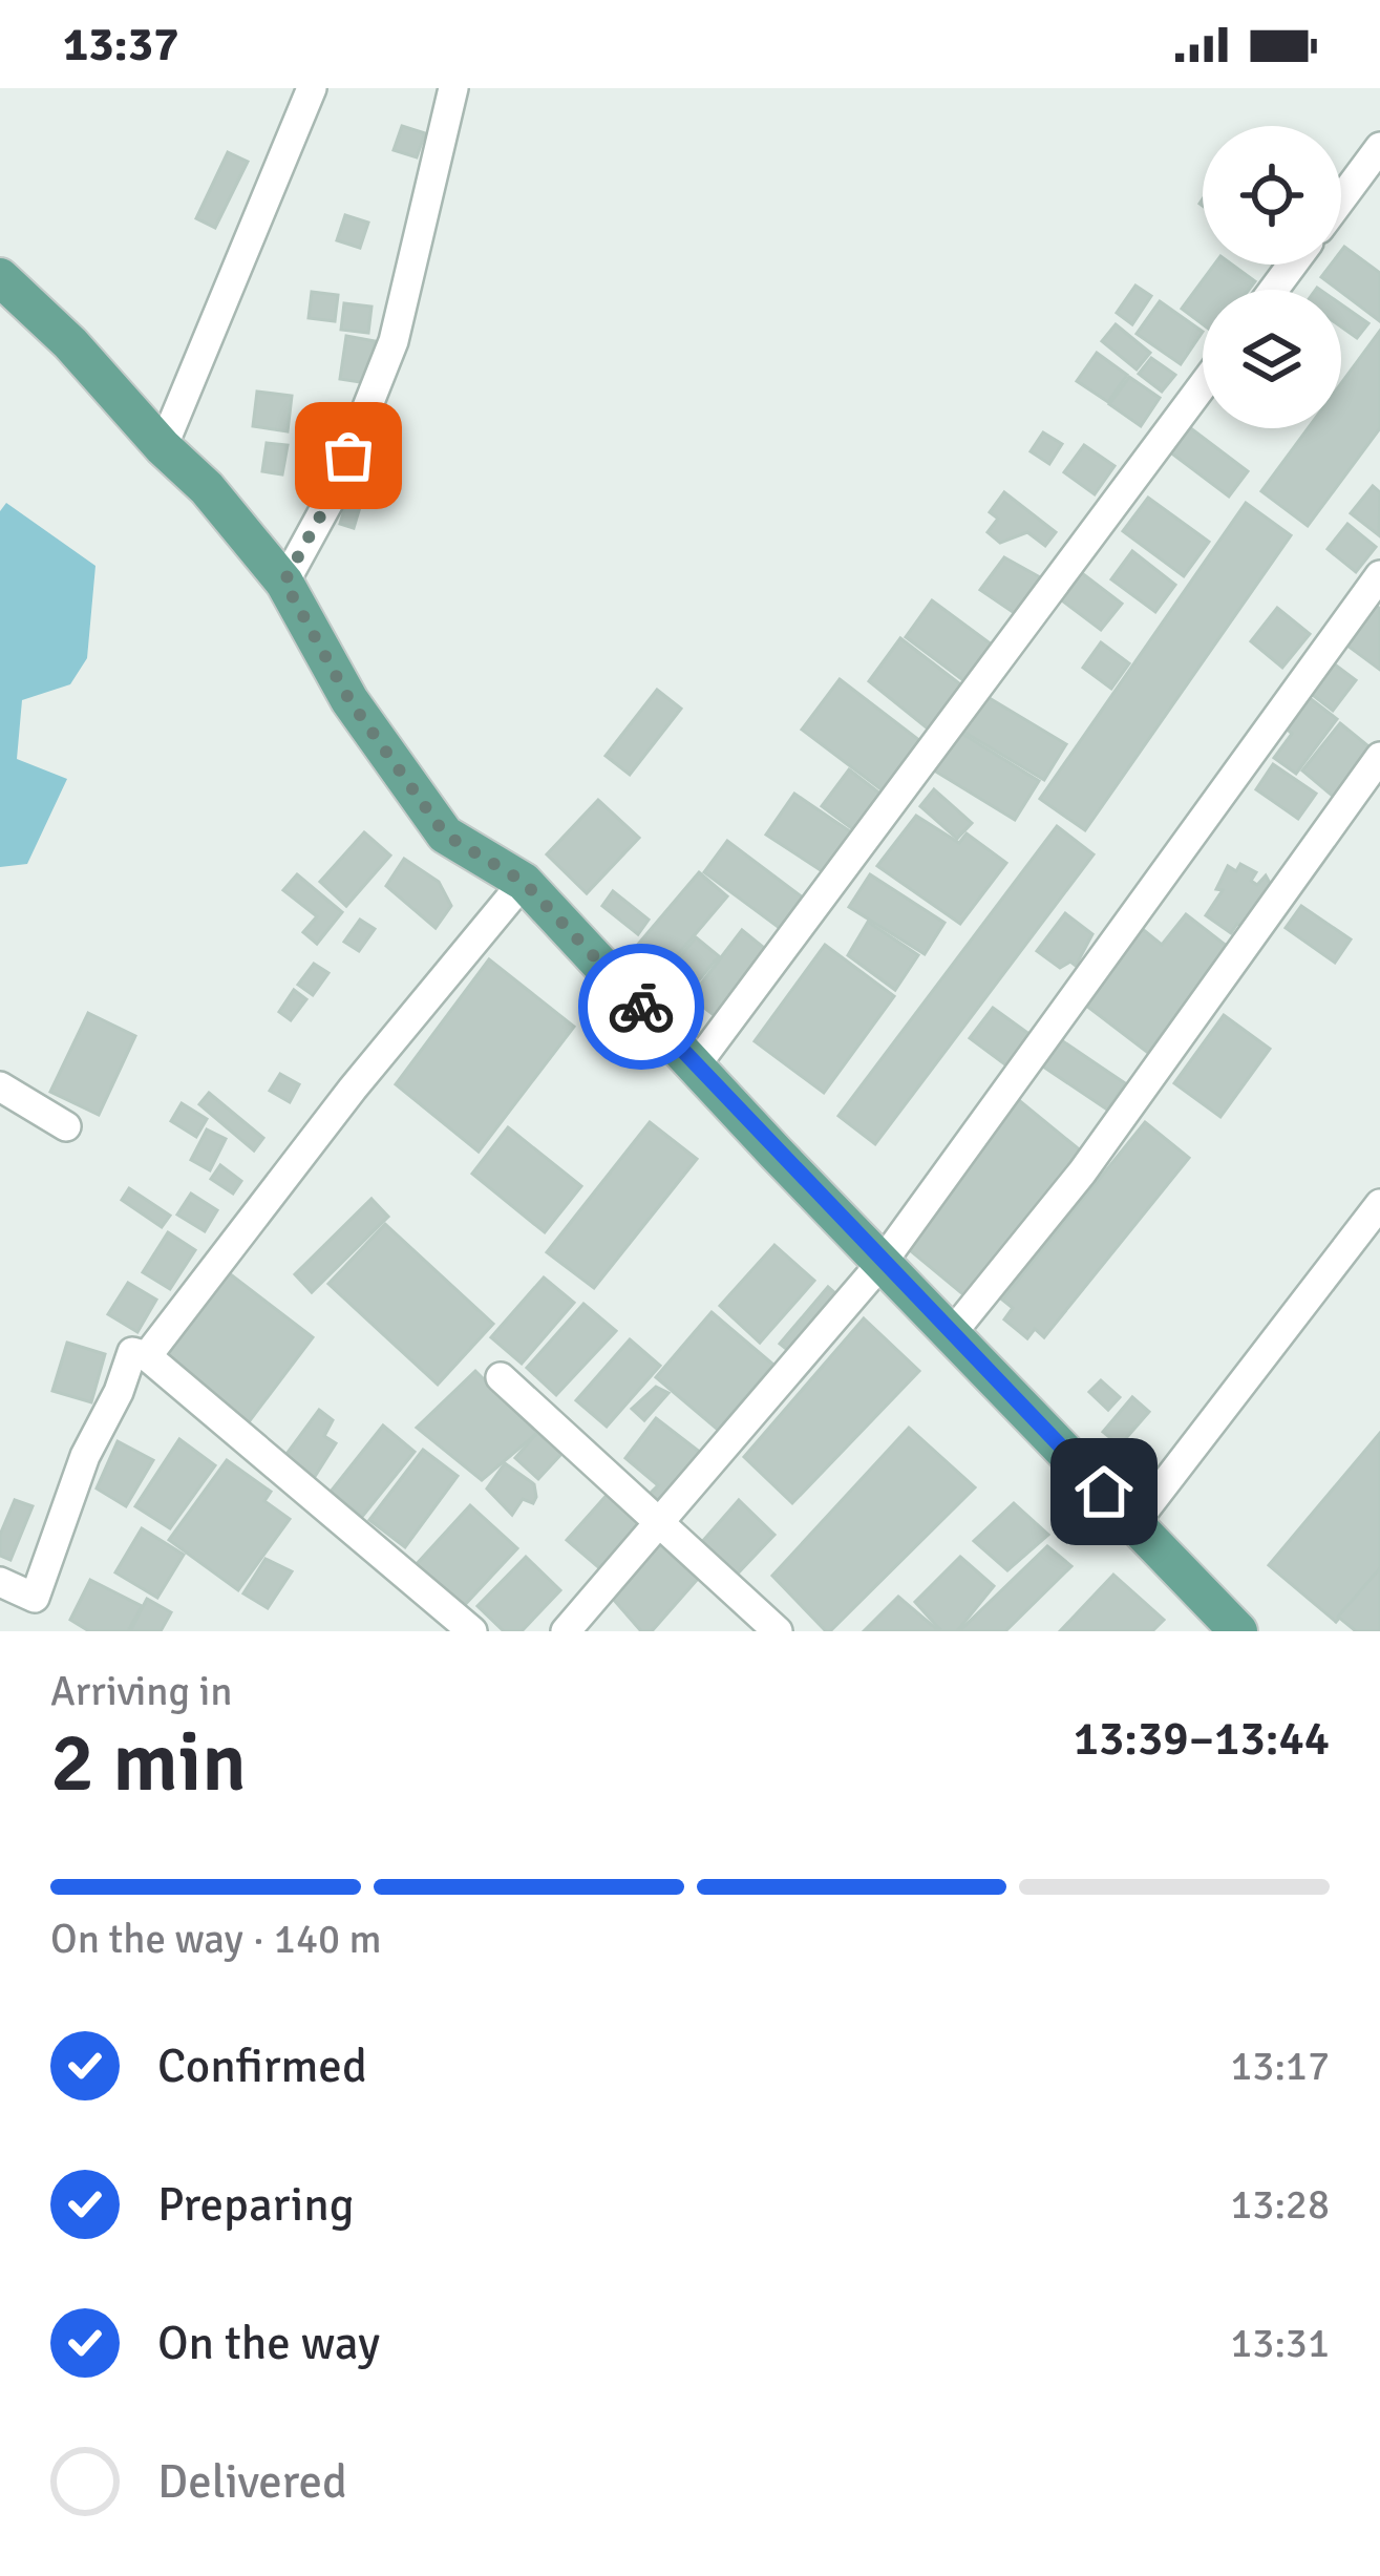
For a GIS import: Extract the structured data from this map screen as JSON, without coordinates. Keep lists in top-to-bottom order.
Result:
{
  "page": {
    "status": "13:37",
    "heading": ["2 min", "Arriving in", "13:39–13:44"],
    "bar": "On the way · 140 m",
    "list": [
      ["Confirmed", "13:17"],
      ["Preparing", "13:28"],
      ["On the way", "13:31"],
      "Delivered"
    ]
  }
}
